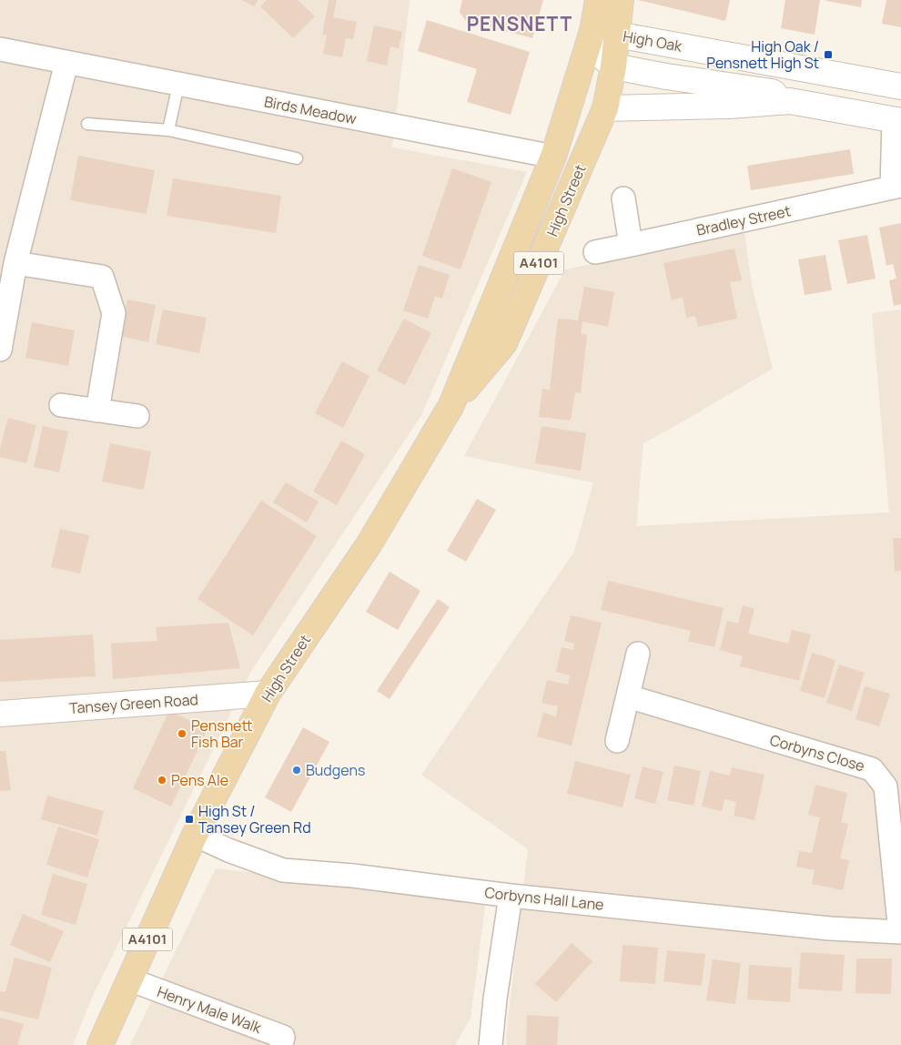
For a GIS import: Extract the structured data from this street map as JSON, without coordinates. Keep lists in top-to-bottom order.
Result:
{
  "streets": {
    "main road": [
      "High Oak",
      "High Street",
      "A4101",
      "Tansey Green Road"
    ],
    "street": [
      "Birds Meadow",
      "Bradley Street",
      "Corbyns Close",
      "Corbyns Hall Lane",
      "Henry Male Walk"
    ]
  },
  "crossings": [
    ["High Oak", "High Street"],
    ["High Oak", "Bradley Street"],
    ["Birds Meadow", "High Street"],
    ["High Street", "Tansey Green Road"],
    ["High Street", "Corbyns Hall Lane"],
    ["High Street", "Henry Male Walk"],
    ["Corbyns Close", "Corbyns Hall Lane"]
  ],
  "districts": ["PENSNETT"],
  "places": {
    "transit": ["High Oak / Pensnett High St", "High St / Tansey Green Rd"],
    "other": ["Pensnett Fish Bar", "Budgens", "Pens Ale"]
  }
}
